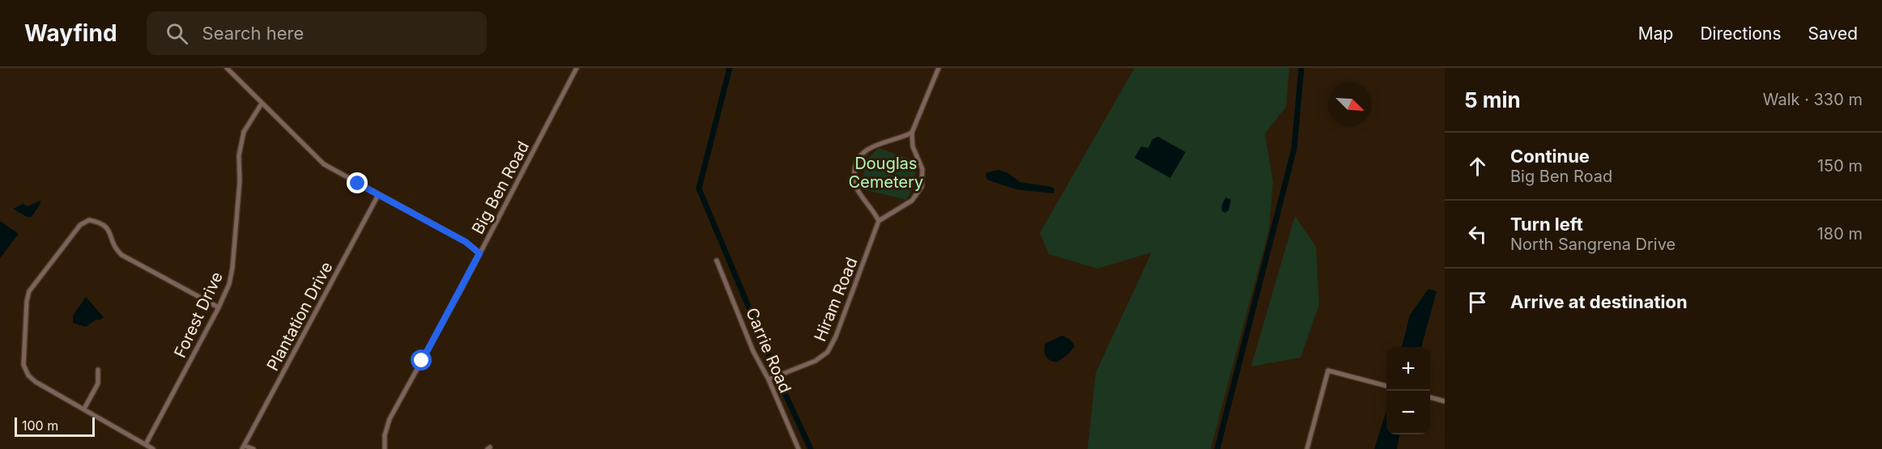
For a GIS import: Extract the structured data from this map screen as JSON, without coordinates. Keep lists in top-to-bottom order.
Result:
{
  "streets": {
    "street": [
      "Big Ben Road",
      "Hiram Road",
      "Forest Drive",
      "Plantation Drive",
      "Carrie Road"
    ]
  },
  "crossings": [
    ["Hiram Road", "Carrie Road"]
  ],
  "parks": ["Douglas Cemetery"],
  "scale_bar": "100 m",
  "north": "bottom right",
  "page": {
    "header": "Wayfind",
    "search": "Search here",
    "nav": ["Map", "Directions", "Saved"],
    "heading": ["5 min", "Walk · 330 m"],
    "list": [
      ["Continue", "Big Ben Road", "150 m"],
      ["Turn left", "North Sangrena Drive", "180 m"],
      "Arrive at destination"
    ],
    "map_buttons": ["+", "−"],
    "scale": "100 m"
  }
}
